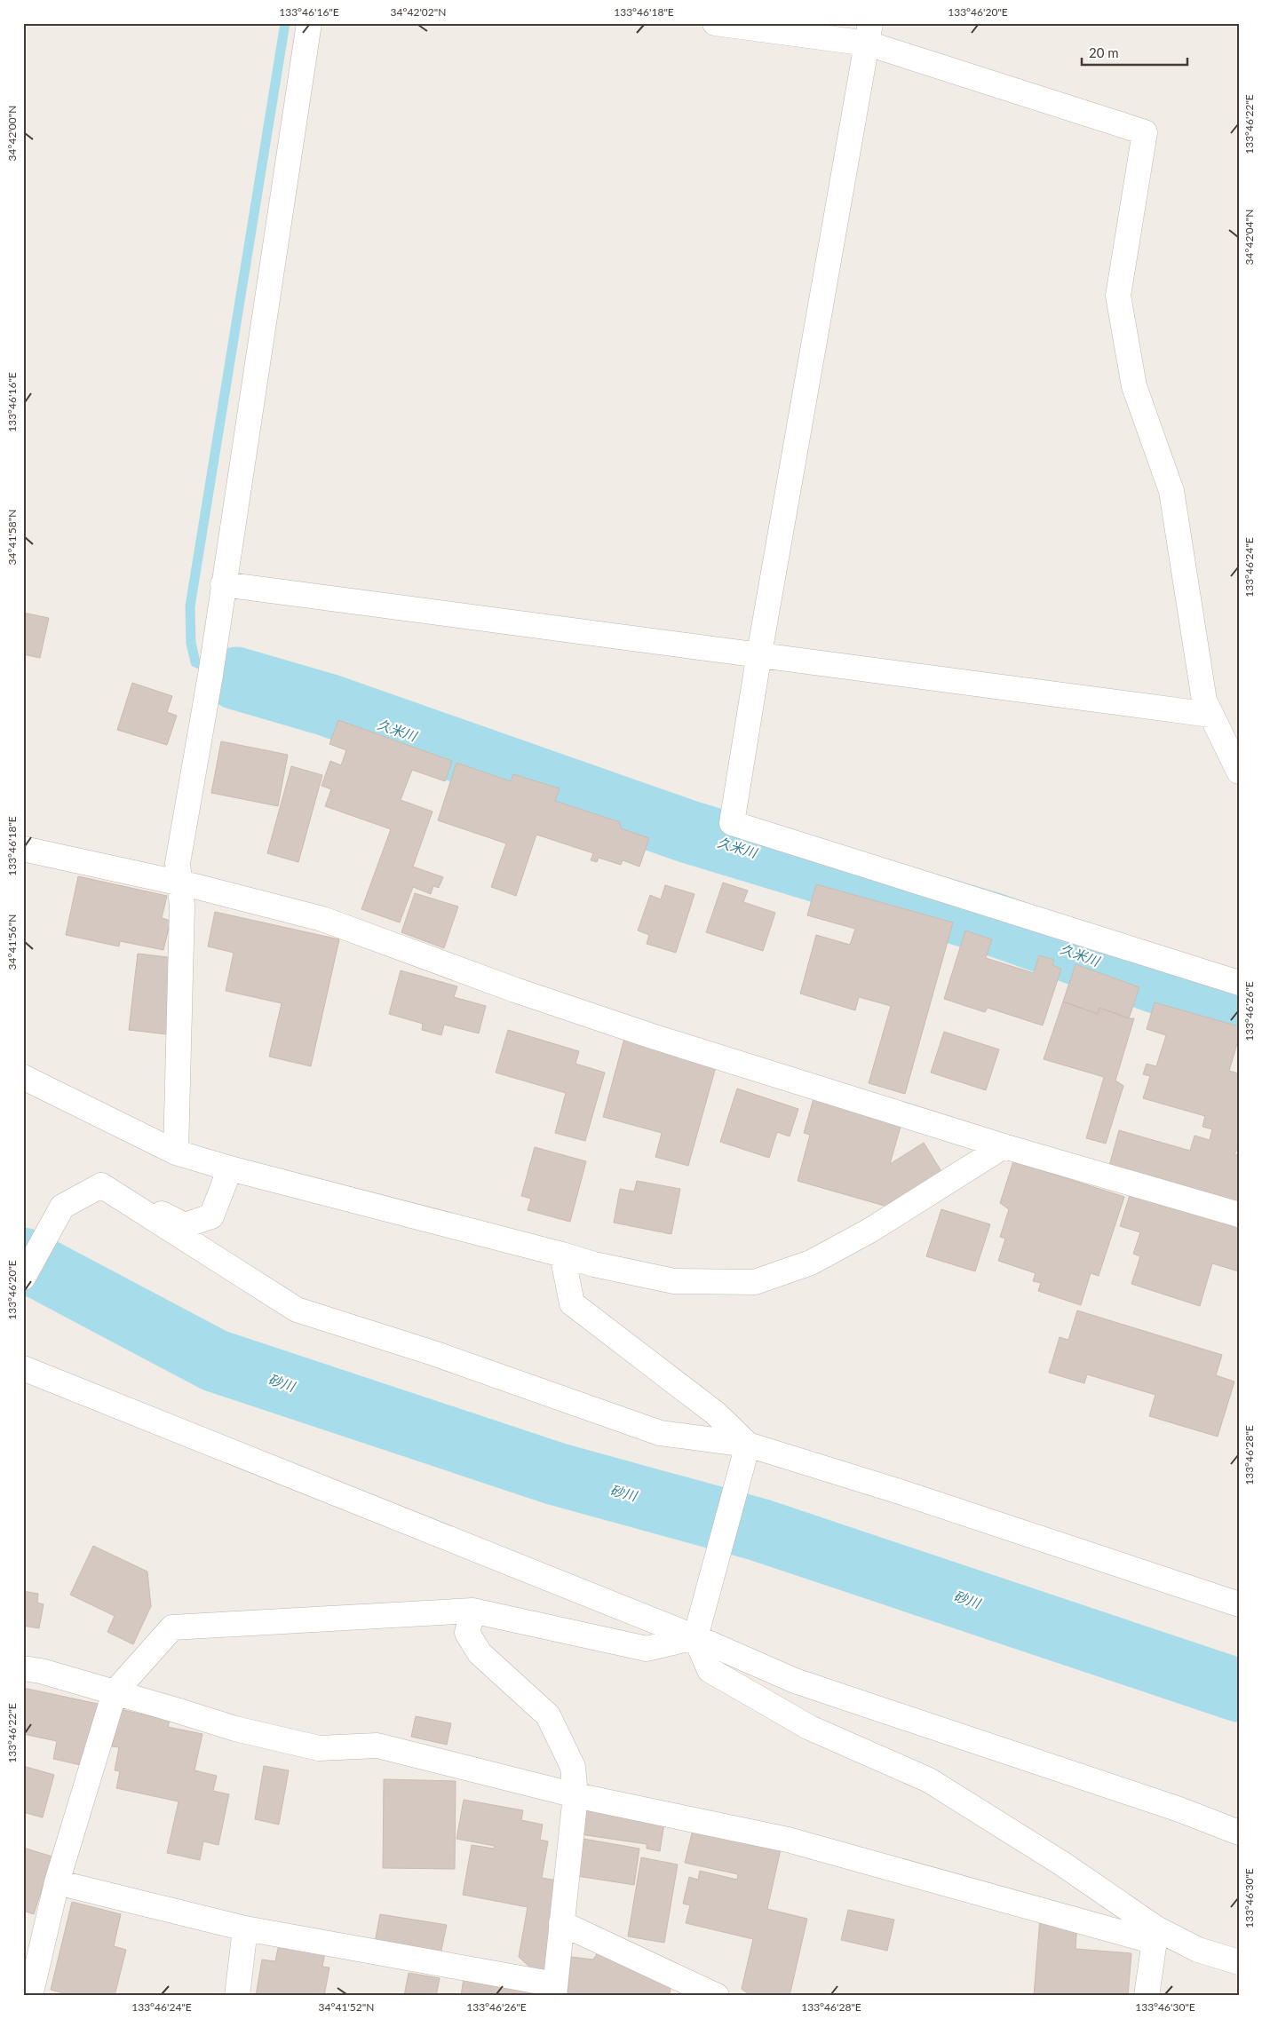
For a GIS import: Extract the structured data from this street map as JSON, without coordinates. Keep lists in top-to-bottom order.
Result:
{
  "water": ["久米川", "砂川"],
  "scale_bar": "20 m",
  "coordinates": [
    "133°46'16\"E",
    "34°42'02\"N",
    "133°46'18\"E",
    "133°46'20\"E",
    "133°46'22\"E",
    "34°42'00\"N",
    "34°42'04\"N",
    "34°41'58\"N",
    "133°46'24\"E",
    "34°41'56\"N",
    "133°46'26\"E",
    "133°46'28\"E",
    "133°46'30\"E",
    "34°41'52\"N"
  ]
}
